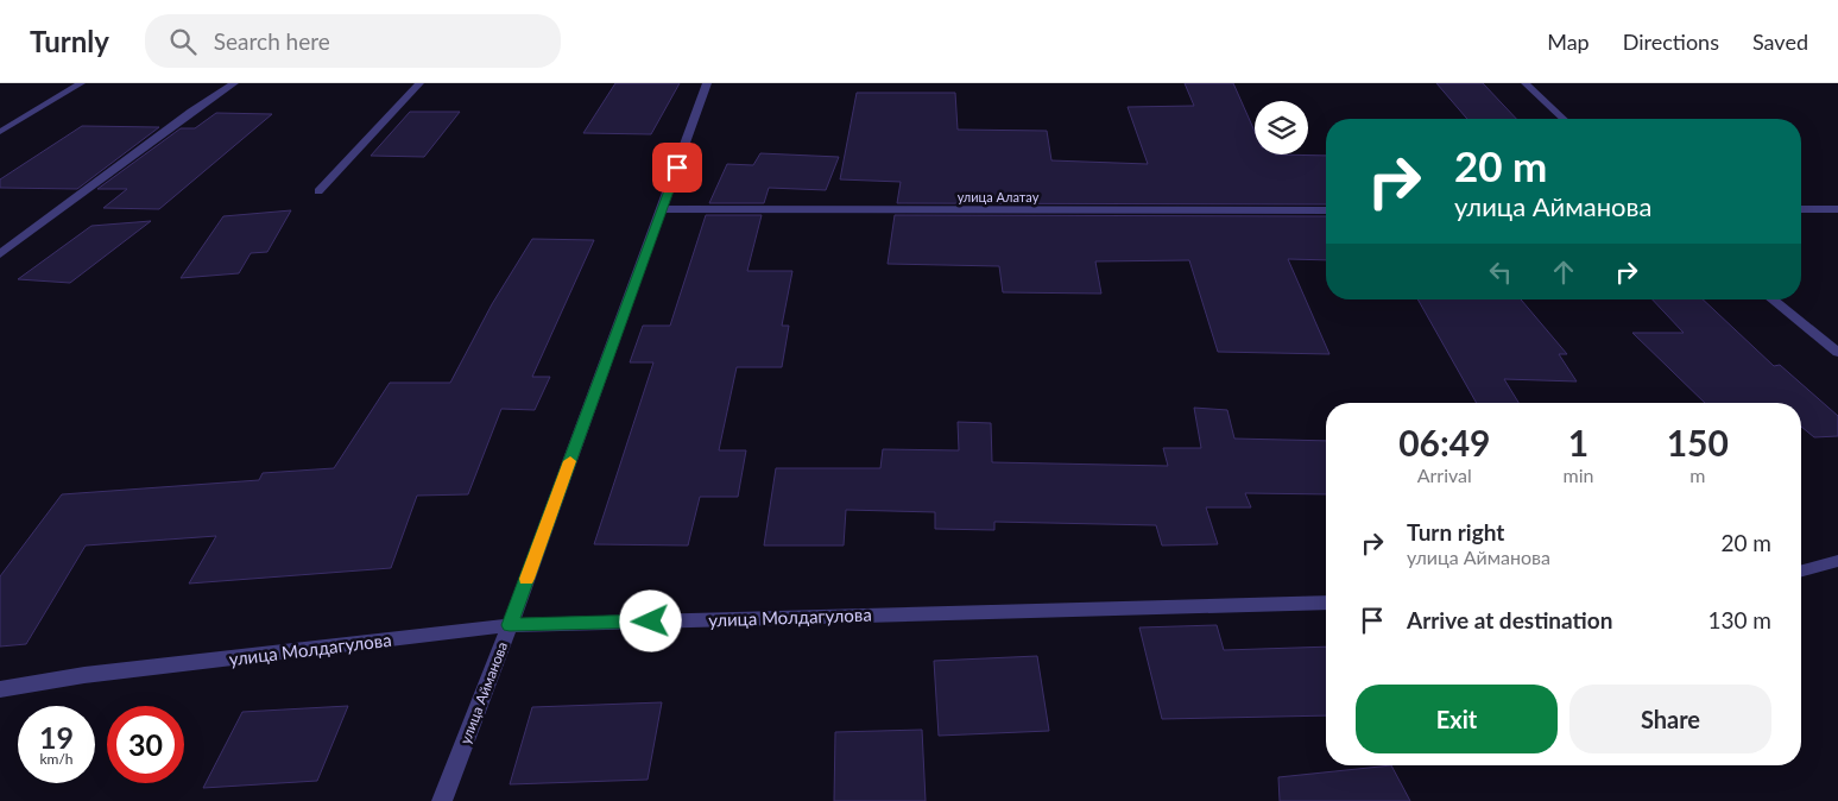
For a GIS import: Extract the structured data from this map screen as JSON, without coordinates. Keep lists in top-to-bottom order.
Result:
{
  "streets": {
    "street": ["улица Алатау", "улица Молдагулова", "улица Айманова"]
  },
  "crossings": [
    ["улица Алатау", "улица Айманова"],
    ["улица Молдагулова", "улица Айманова"]
  ],
  "page": {
    "header": "Turnly",
    "search": "Search here",
    "nav": ["Map", "Directions", "Saved"],
    "turn": ["20 m", "улица Айманова"],
    "eta": [
      "06:49",
      "Arrival",
      "1",
      "min",
      "150",
      "m"
    ],
    "list": [
      {
        "name": "Turn right",
        "note": "улица Айманова",
        "value": "20 m"
      },
      {
        "name": "Arrive at destination",
        "value": "130 m"
      }
    ],
    "buttons": ["Exit", "Share"],
    "speed": "19 km/h",
    "limit": "30"
  }
}
